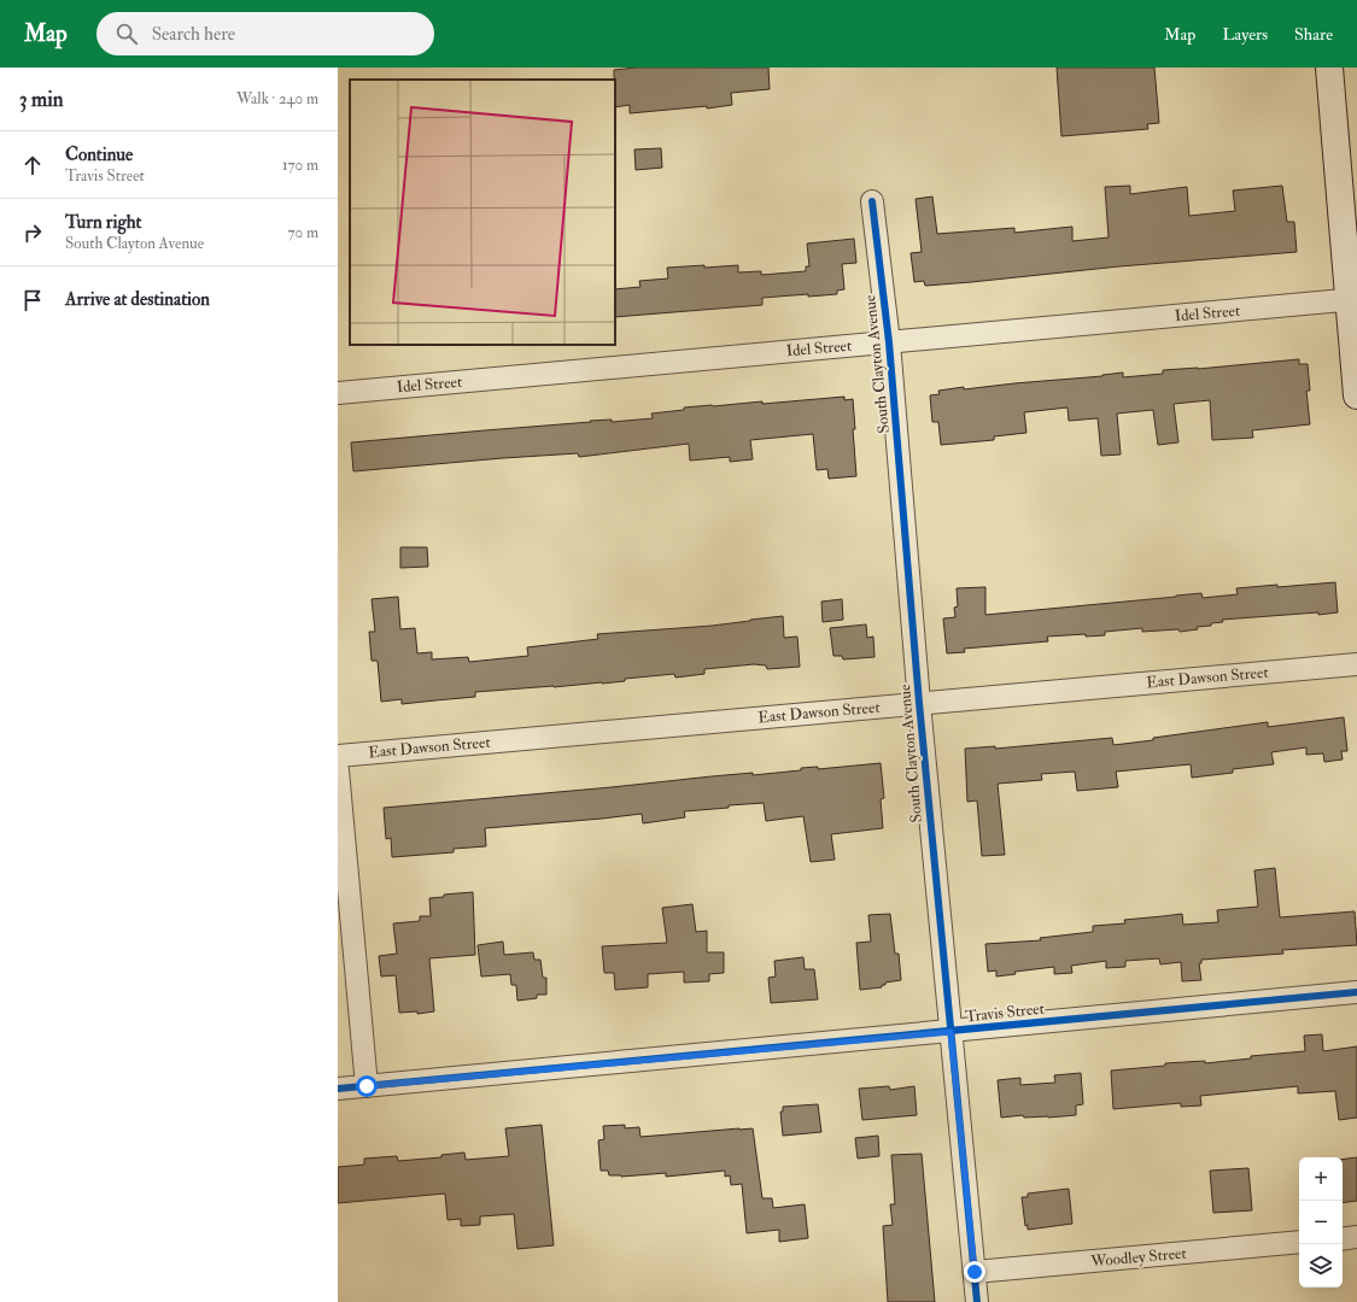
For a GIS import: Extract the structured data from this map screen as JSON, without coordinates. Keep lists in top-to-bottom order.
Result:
{
  "streets": {
    "street": [
      "Idel Street",
      "South Clayton Avenue",
      "East Dawson Street",
      "Travis Street",
      "Woodley Street"
    ]
  },
  "crossings": [
    ["Idel Street", "South Clayton Avenue"],
    ["South Clayton Avenue", "East Dawson Street"],
    ["South Clayton Avenue", "Travis Street"],
    ["South Clayton Avenue", "Woodley Street"]
  ],
  "page": {
    "header": "Map",
    "search": "Search here",
    "nav": ["Map", "Layers", "Share"],
    "heading": ["3 min", "Walk · 240 m"],
    "list": [
      ["Continue", "Travis Street", "170 m"],
      ["Turn right", "South Clayton Avenue", "70 m"],
      "Arrive at destination"
    ],
    "map_buttons": ["+", "−"]
  }
}
